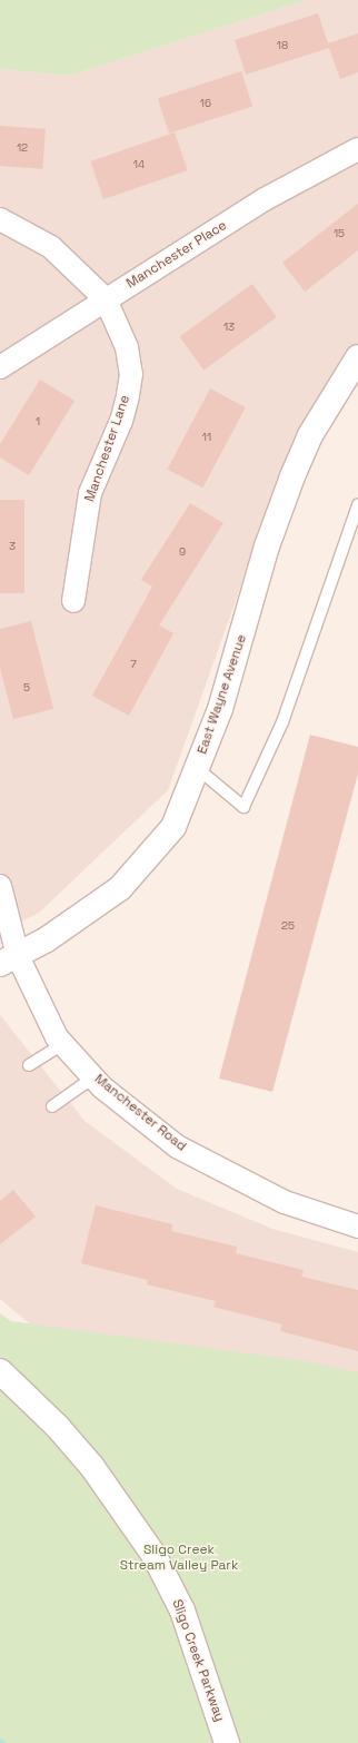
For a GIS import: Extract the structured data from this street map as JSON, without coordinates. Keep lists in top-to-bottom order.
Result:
{
  "streets": {
    "street": [
      "Manchester Place",
      "Manchester Lane",
      "East Wayne Avenue",
      "Manchester Road",
      "Sligo Creek Parkway"
    ]
  },
  "crossings": [
    ["Manchester Place", "Manchester Lane"],
    ["East Wayne Avenue", "Manchester Road"]
  ],
  "parks": ["Sligo Creek Stream Valley Park"],
  "house_numbers": [
    "18",
    "16",
    "12",
    "14",
    "15",
    "13",
    "1",
    "11",
    "3",
    "9",
    "7",
    "5",
    "25"
  ]
}
